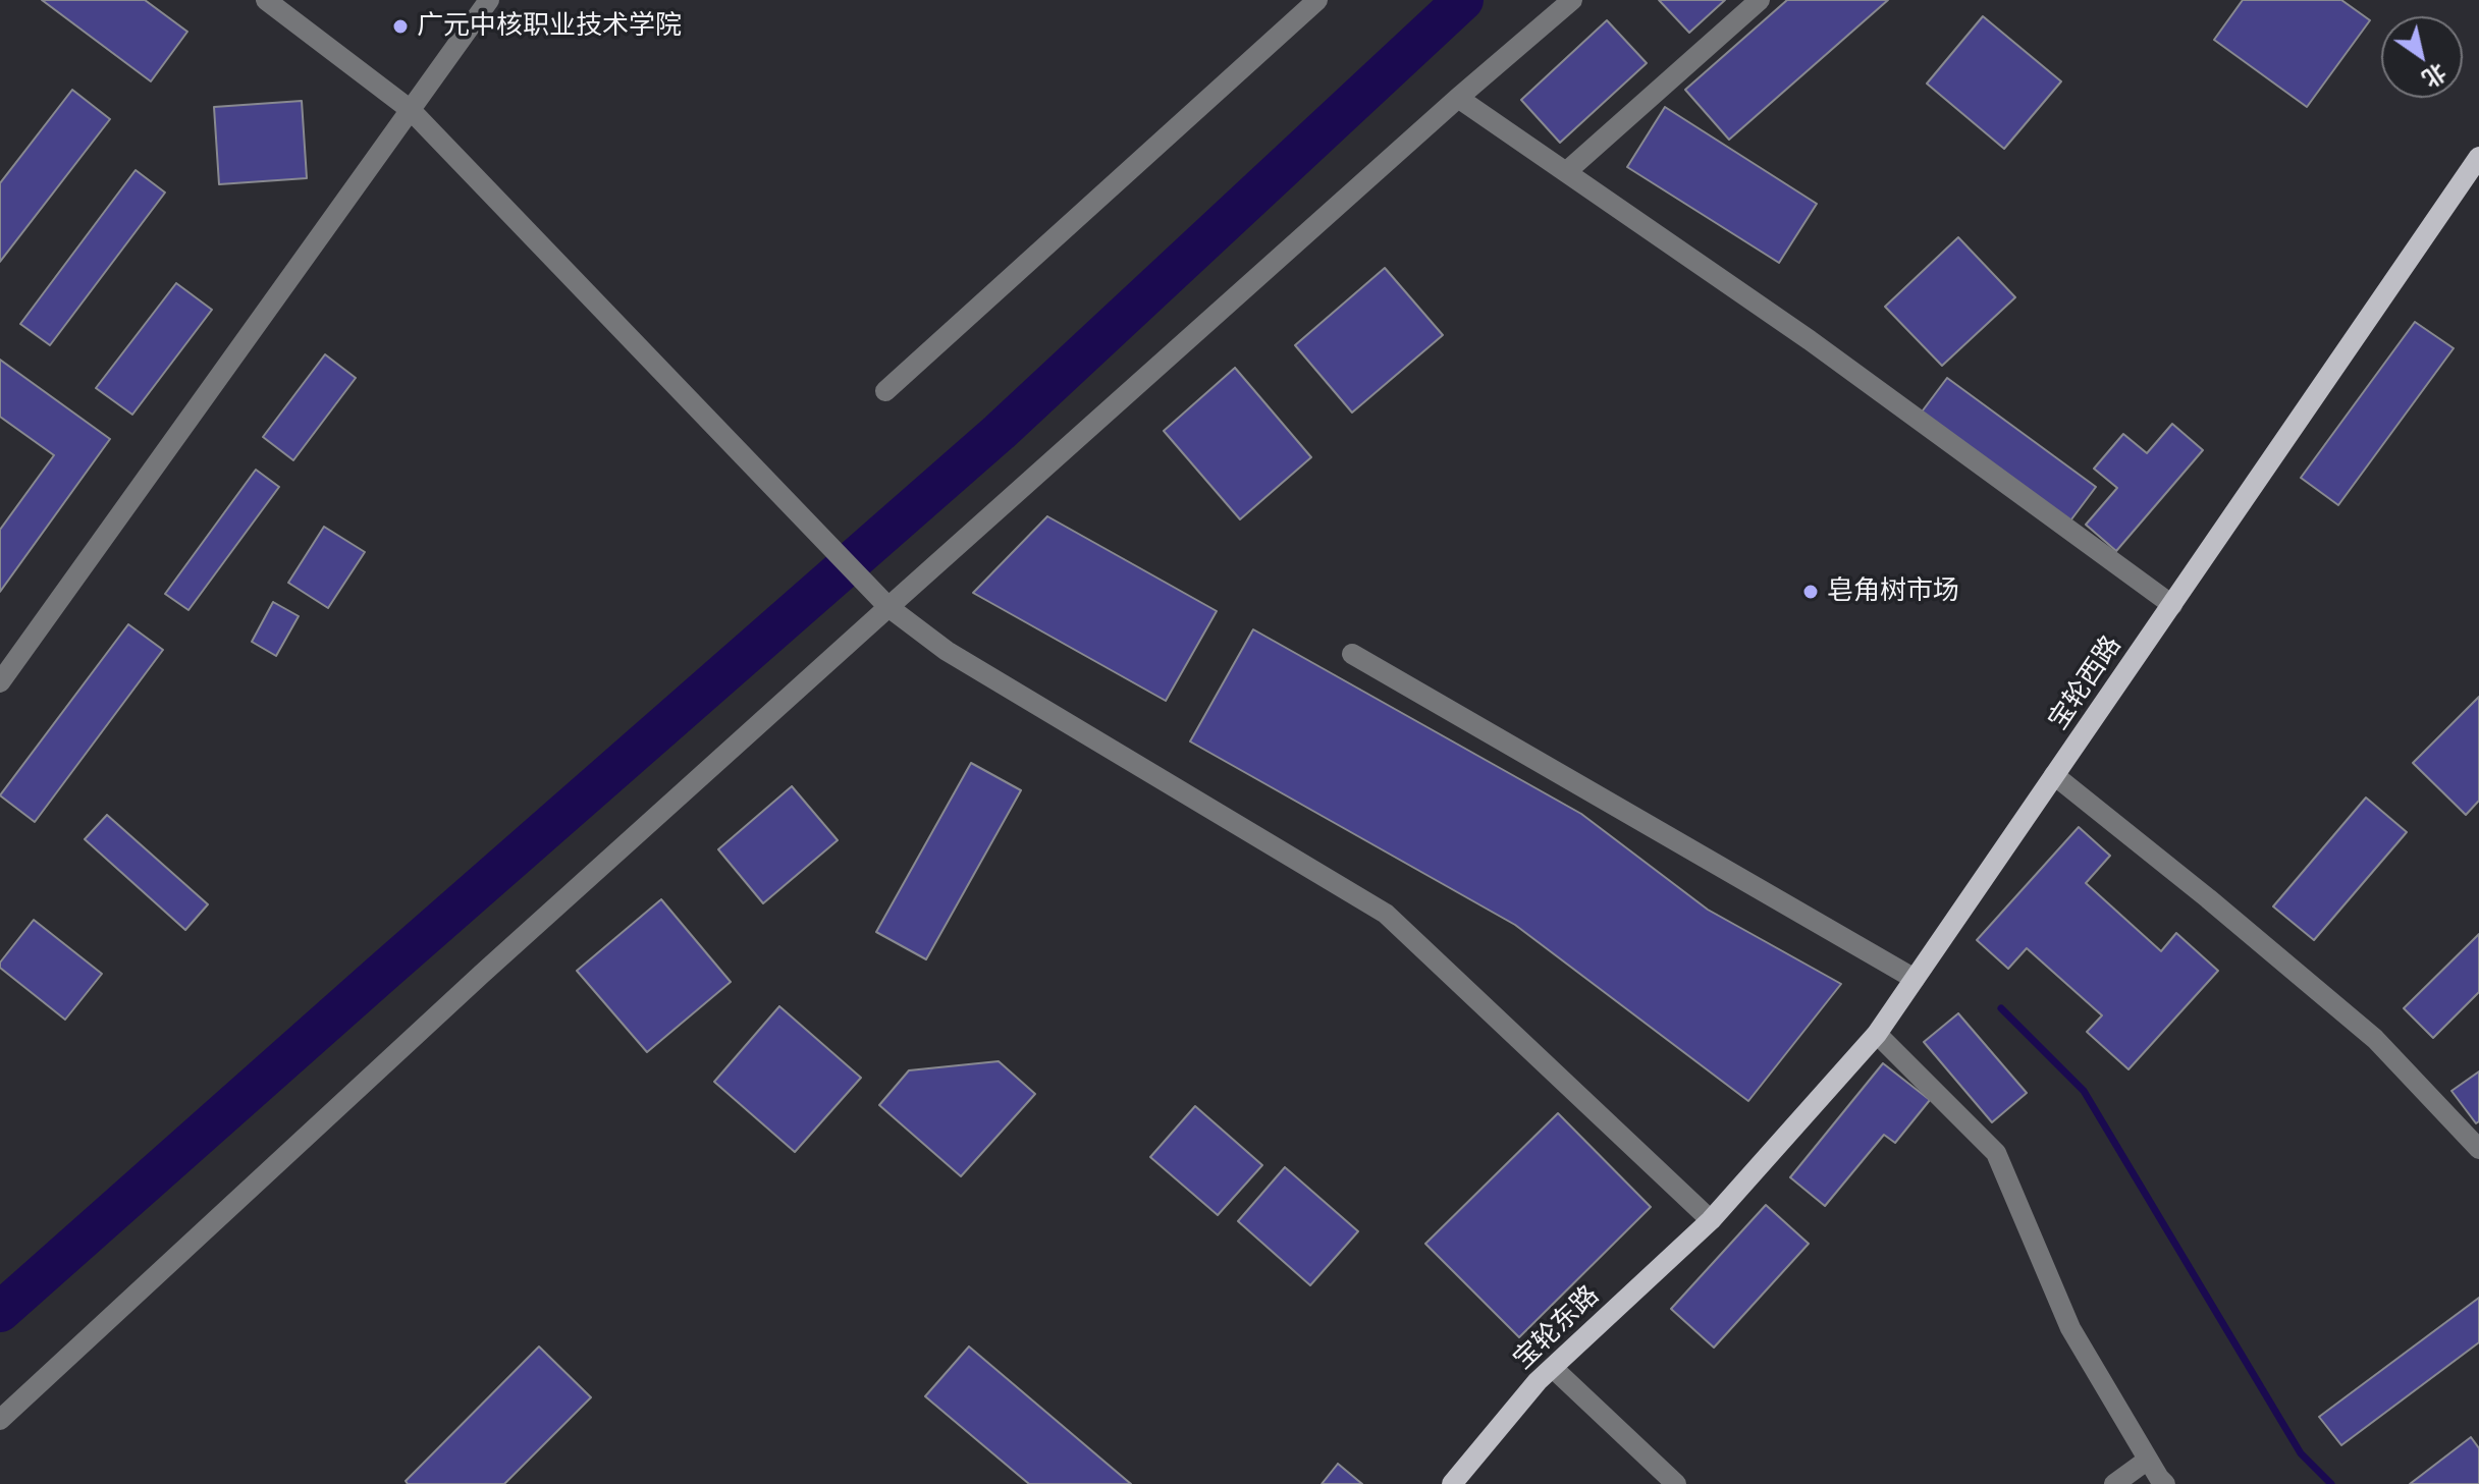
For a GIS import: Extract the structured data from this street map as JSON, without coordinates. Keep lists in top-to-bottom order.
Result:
{
  "streets": {
    "main road": ["宝轮西路", "宝轮东路"]
  },
  "crossings": [
    ["宝轮西路", "宝轮东路"]
  ],
  "places": ["广元中核职业技术学院", "皂角树市场"],
  "north": "bottom right"
}
